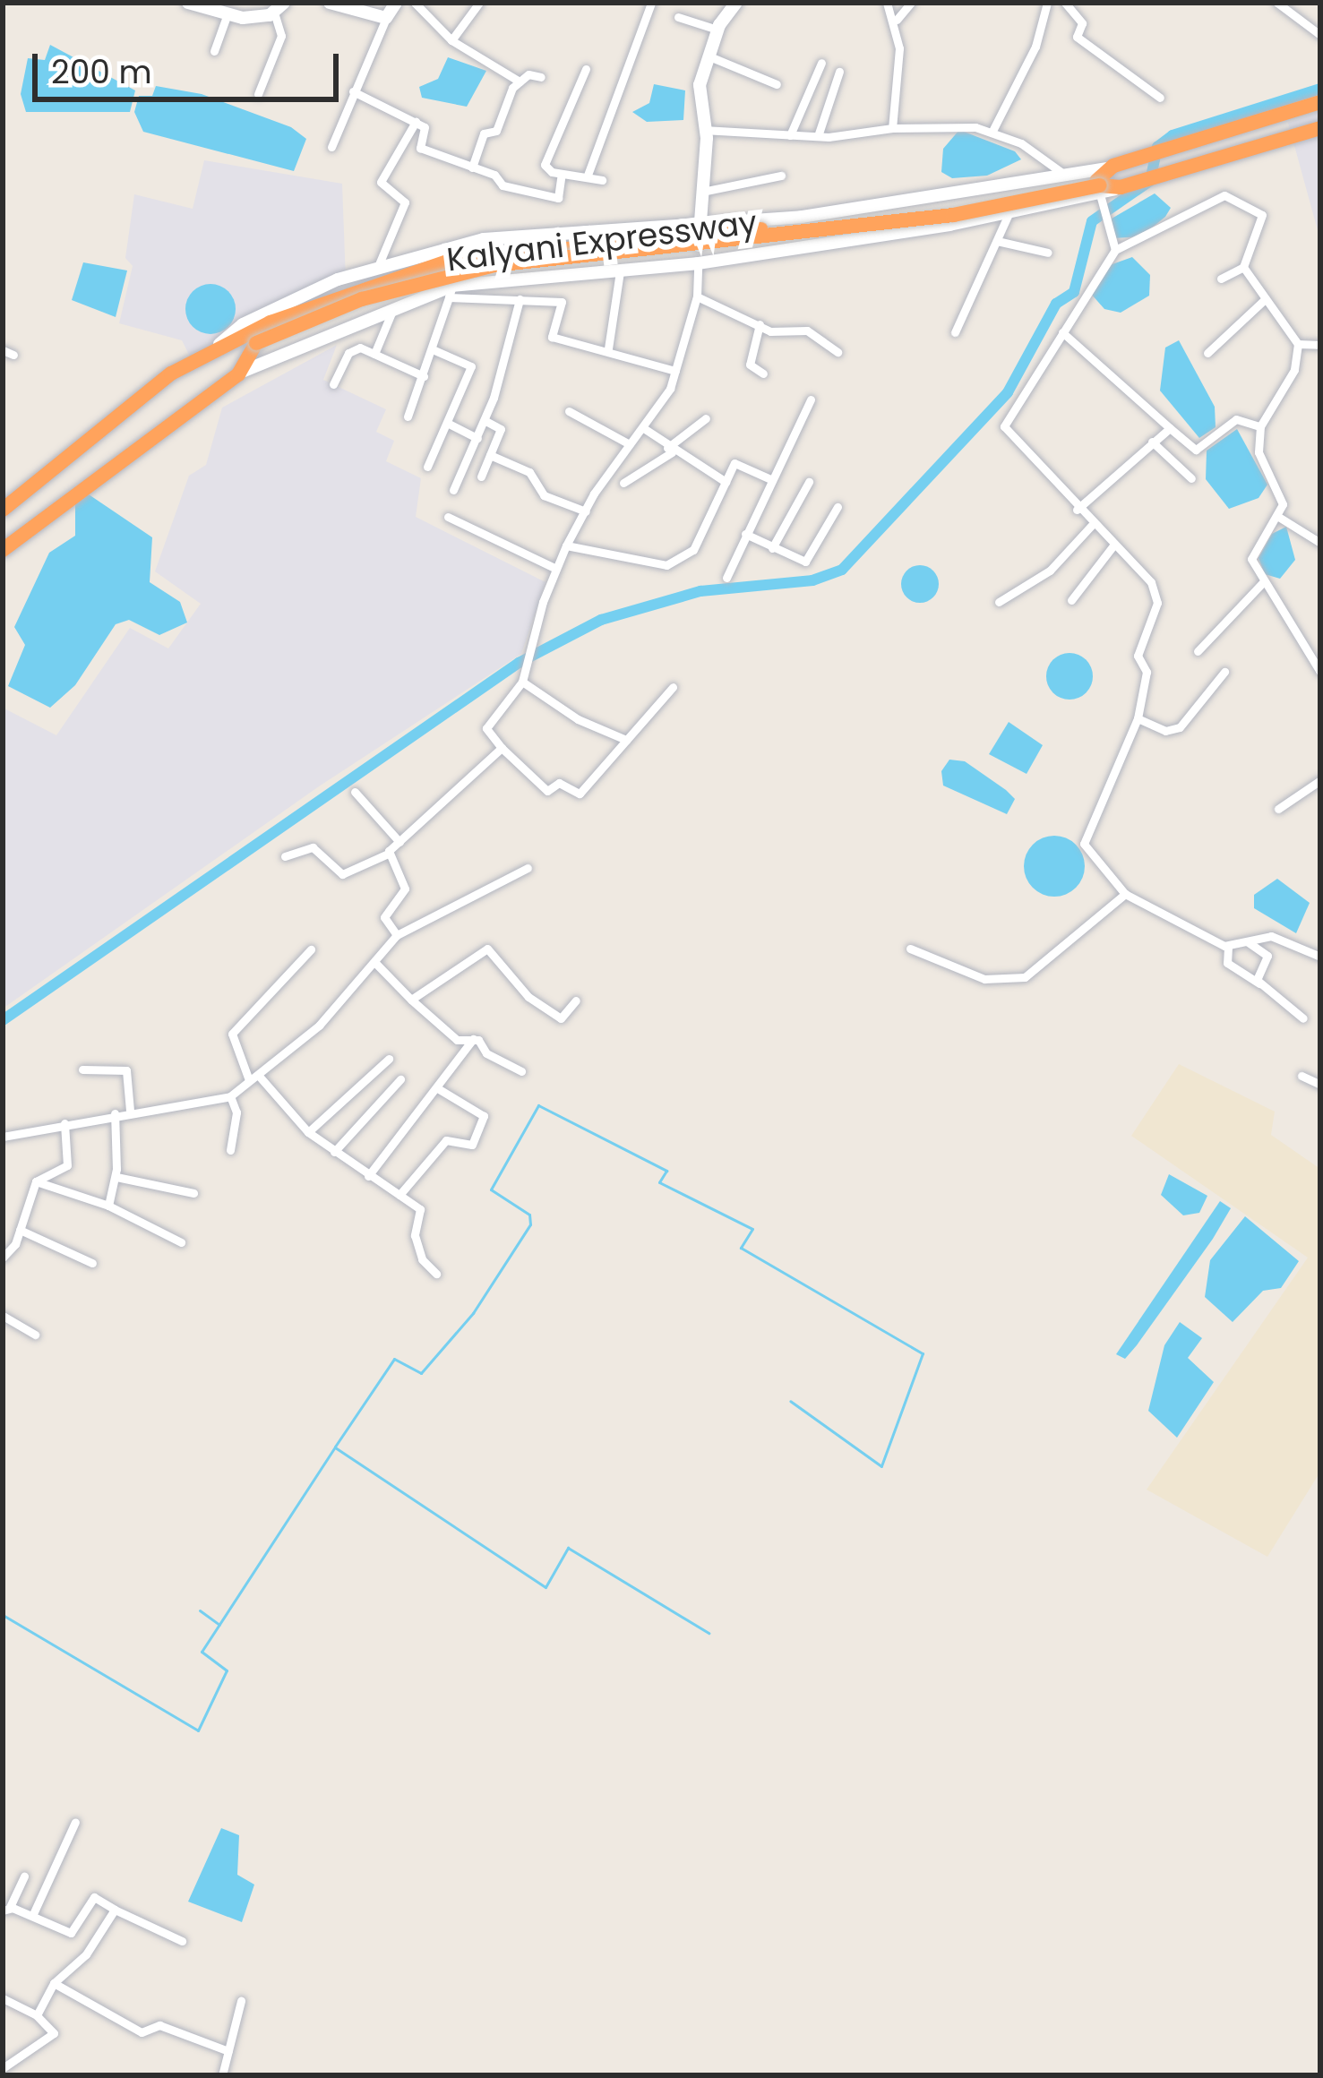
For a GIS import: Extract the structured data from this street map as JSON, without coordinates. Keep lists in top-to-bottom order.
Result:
{
  "streets": {
    "highway": ["Kalyani Expressway"]
  },
  "scale_bar": "200 m"
}
